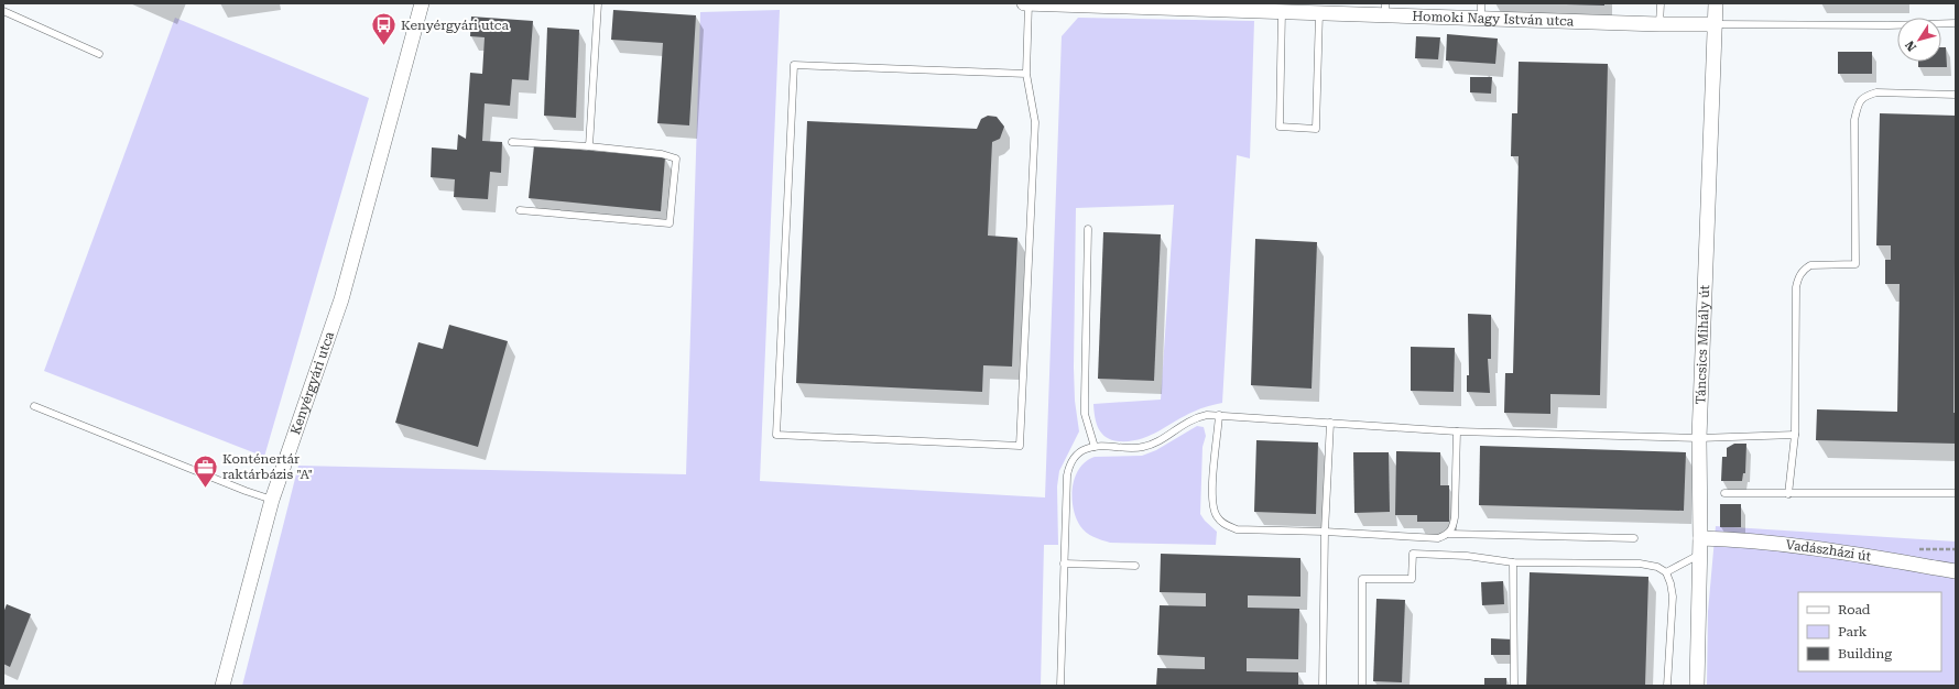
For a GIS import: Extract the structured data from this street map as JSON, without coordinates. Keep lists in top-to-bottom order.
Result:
{
  "streets": {
    "street": [
      "Homoki Nagy István utca",
      "Táncsics Mihály út",
      "Kenyérgyári utca",
      "Vadászházi út"
    ]
  },
  "crossings": [
    ["Homoki Nagy István utca", "Táncsics Mihály út"],
    ["Táncsics Mihály út", "Vadászházi út"]
  ],
  "places": {
    "bus stop": ["Kenyérgyári utca"],
    "office": ["Konténertár raktárbázis \"A\""]
  },
  "legend": ["Road", "Park", "Building"],
  "north": "bottom left"
}
